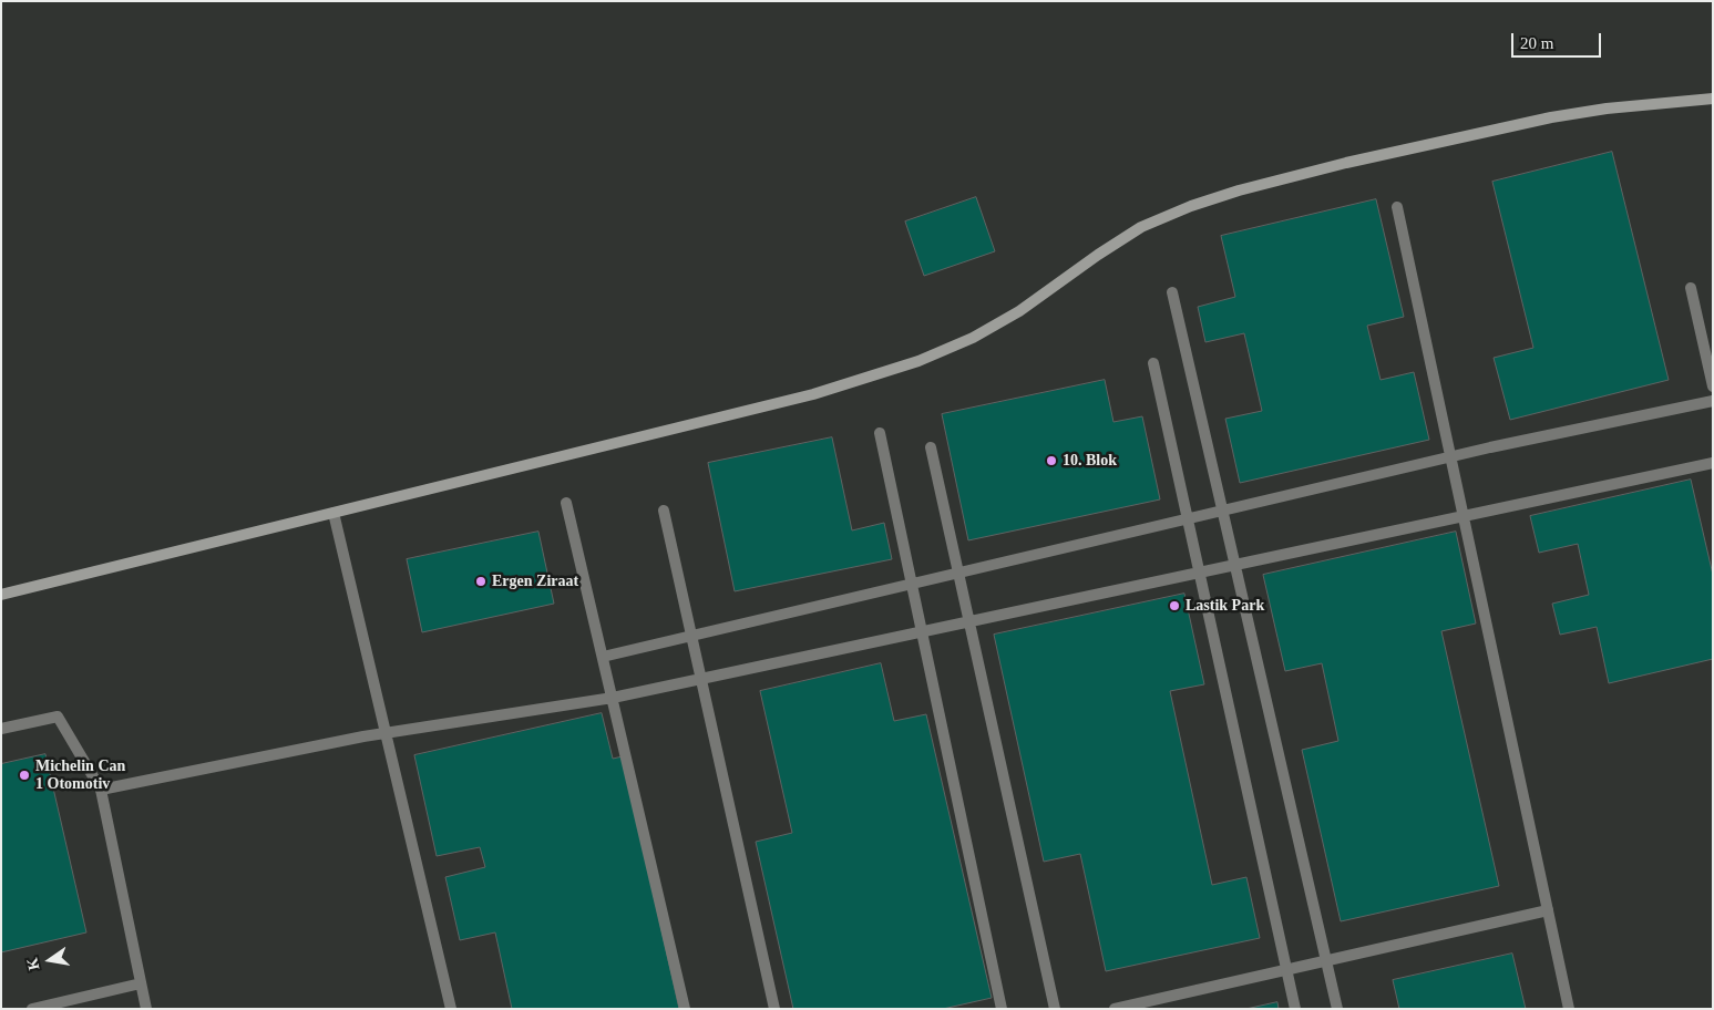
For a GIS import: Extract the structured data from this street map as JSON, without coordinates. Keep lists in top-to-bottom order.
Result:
{
  "places": [
    "10. Blok",
    "Ergen Ziraat",
    "Lastik Park",
    "Michelin Can 1 Otomotiv"
  ],
  "scale_bar": "20 m",
  "north": "left"
}
